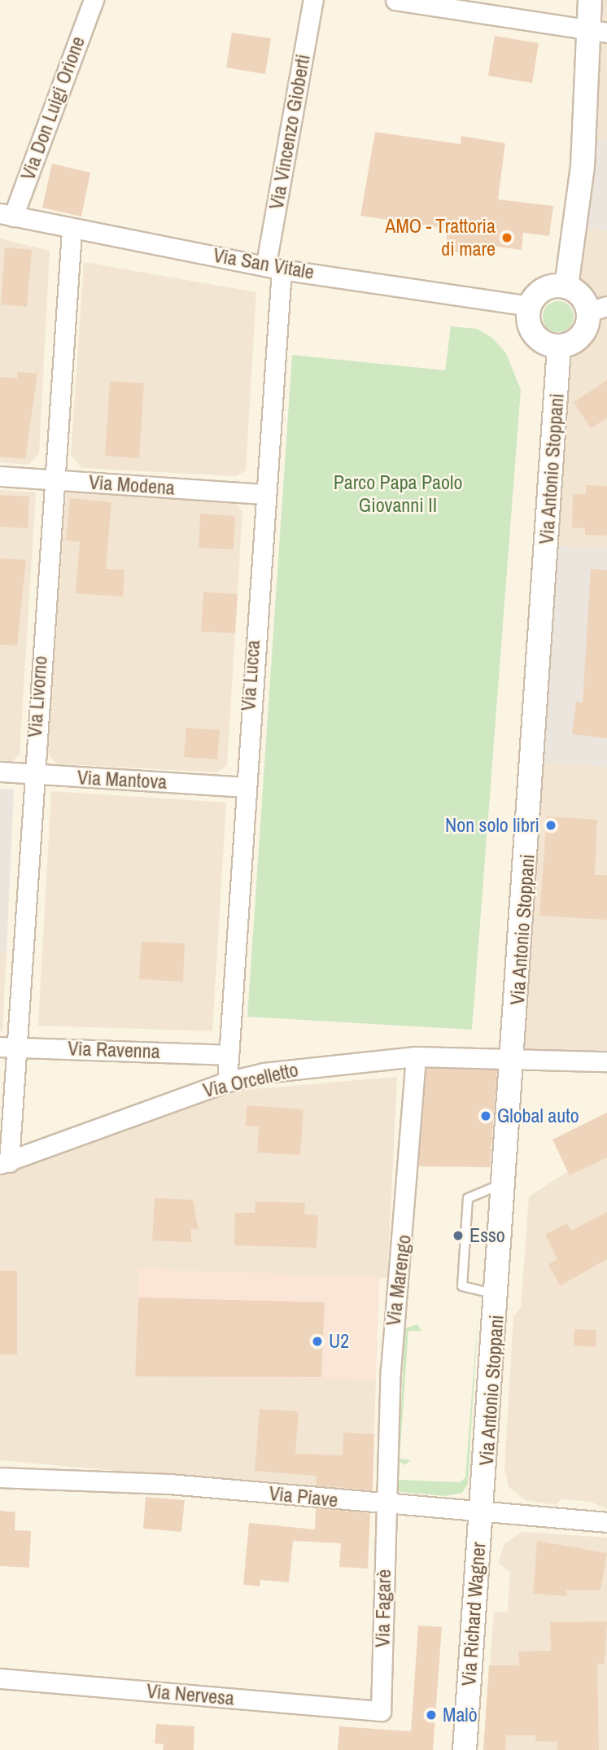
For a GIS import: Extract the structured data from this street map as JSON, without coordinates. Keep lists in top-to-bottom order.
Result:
{
  "streets": {
    "street": [
      "Via Don Luigi Orione",
      "Via Vincenzo Gioberti",
      "Via San Vitale",
      "Via Antonio Stoppani",
      "Via Modena",
      "Via Lucca",
      "Via Livorno",
      "Via Mantova",
      "Via Ravenna",
      "Via Orcelletto",
      "Via Marengo",
      "Via Piave",
      "Via Fagarè",
      "Via Richard Wagner",
      "Via Nervesa"
    ]
  },
  "crossings": [
    ["Via Don Luigi Orione", "Via San Vitale"],
    ["Via Vincenzo Gioberti", "Via San Vitale"],
    ["Via Vincenzo Gioberti", "Via Lucca"],
    ["Via San Vitale", "Via Antonio Stoppani"],
    ["Via San Vitale", "Via Lucca"],
    ["Via San Vitale", "Via Livorno"],
    ["Via Antonio Stoppani", "Via Orcelletto"],
    ["Via Antonio Stoppani", "Via Piave"],
    ["Via Antonio Stoppani", "Via Richard Wagner"],
    ["Via Modena", "Via Lucca"],
    ["Via Modena", "Via Livorno"],
    ["Via Lucca", "Via Mantova"],
    ["Via Lucca", "Via Ravenna"],
    ["Via Lucca", "Via Orcelletto"],
    ["Via Livorno", "Via Mantova"],
    ["Via Livorno", "Via Ravenna"],
    ["Via Livorno", "Via Orcelletto"],
    ["Via Orcelletto", "Via Marengo"],
    ["Via Marengo", "Via Piave"],
    ["Via Marengo", "Via Fagarè"],
    ["Via Piave", "Via Fagarè"],
    ["Via Piave", "Via Richard Wagner"],
    ["Via Fagarè", "Via Nervesa"]
  ],
  "parks": ["Parco Papa Paolo Giovanni II"],
  "places": [
    "AMO - Trattoria di mare",
    "Non solo libri",
    "Global auto",
    "Esso",
    "U2",
    "Malò"
  ]
}
